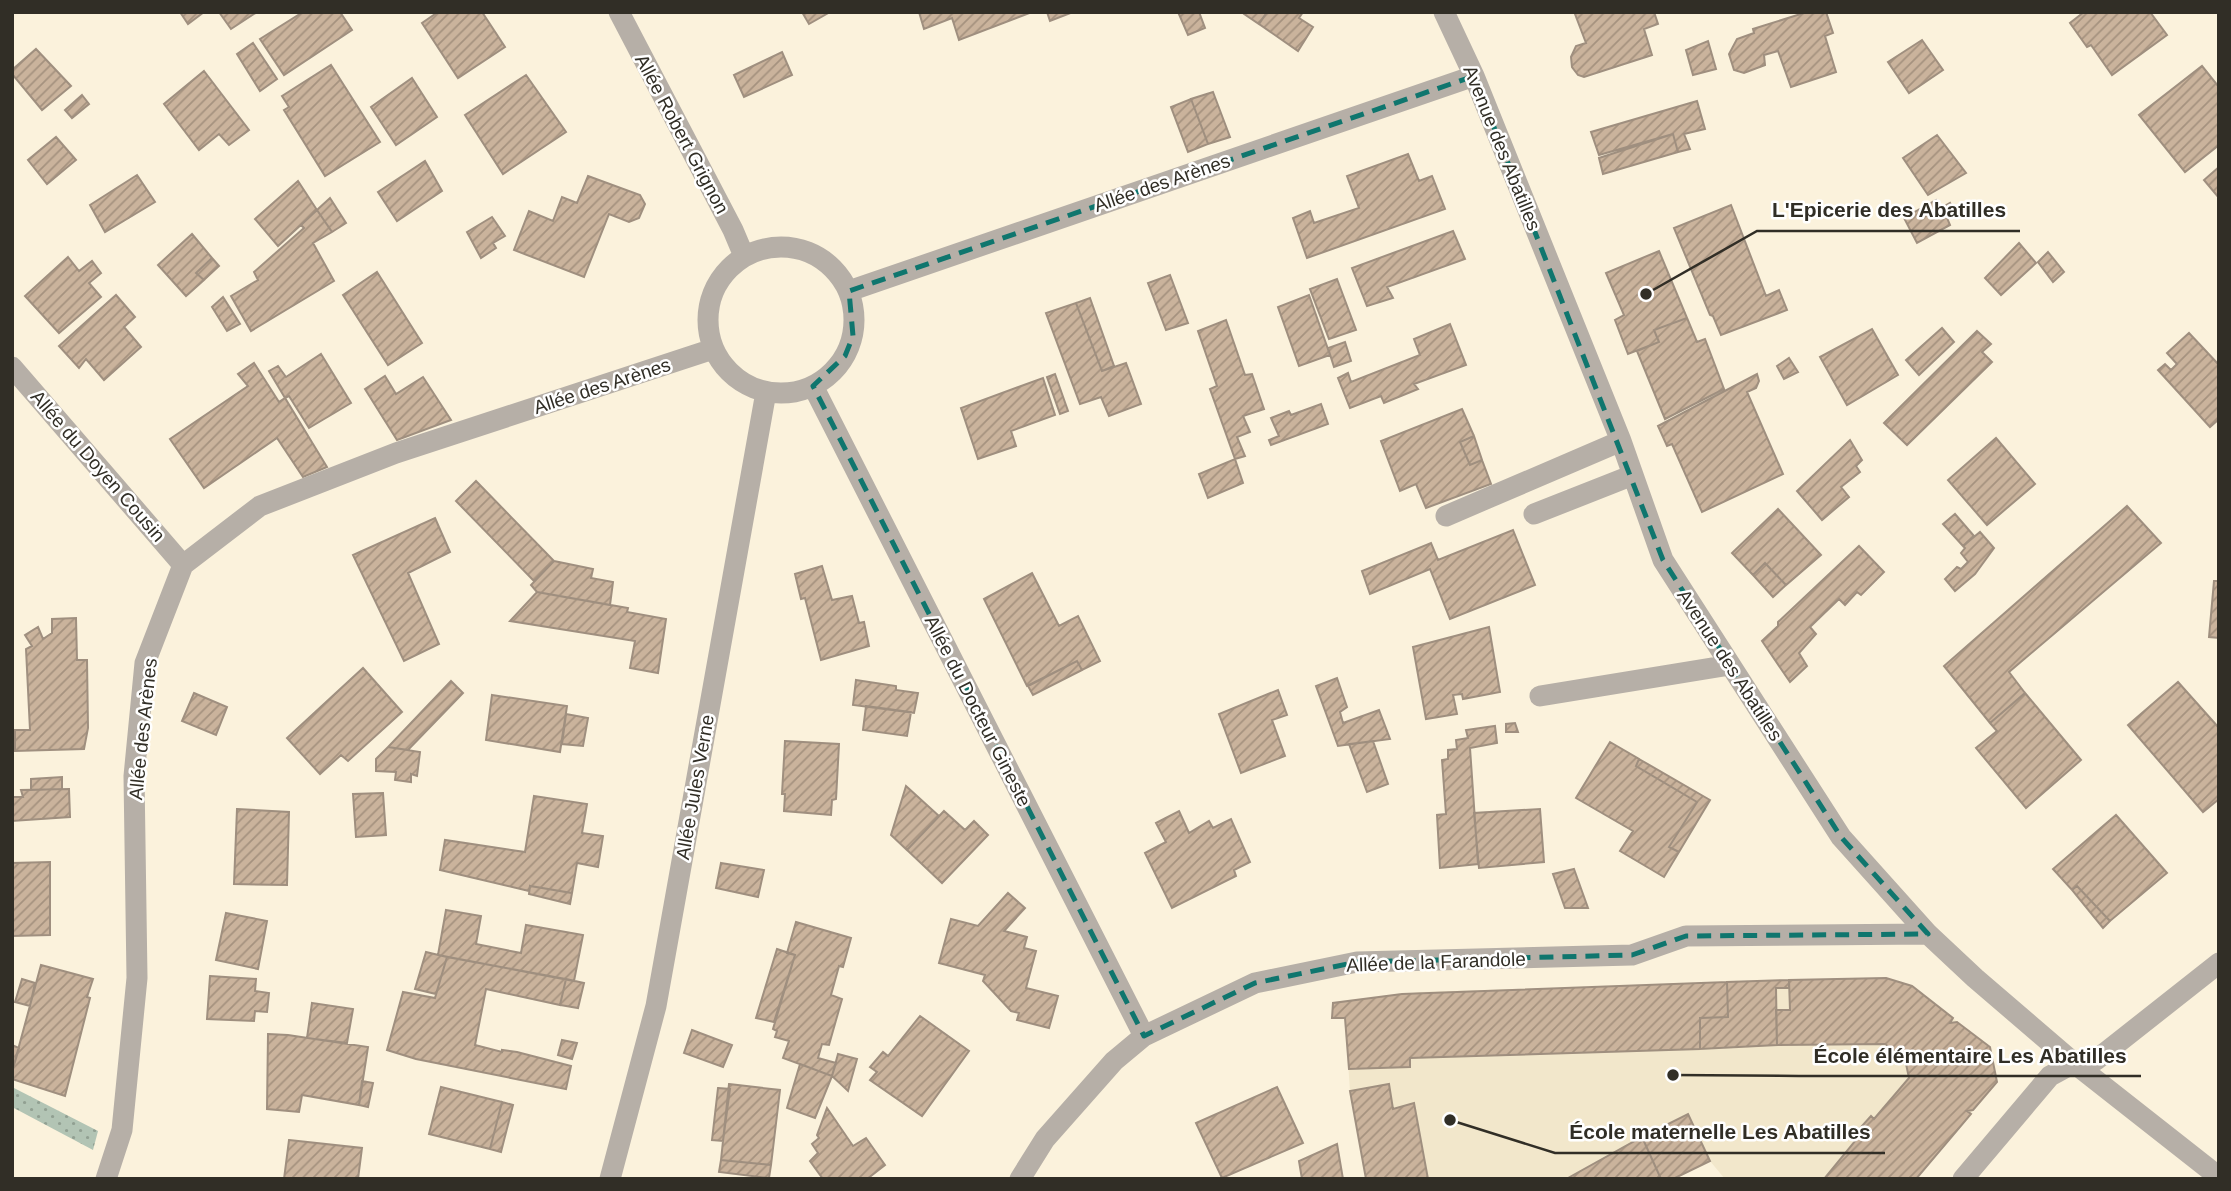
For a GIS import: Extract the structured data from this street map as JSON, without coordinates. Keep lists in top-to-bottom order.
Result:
{
  "streets": {
    "street": [
      "Allée Robert Grignon",
      "Avenue des Abatilles",
      "Allée des Arènes",
      "Allée du Doyen Cousin",
      "Allée du Docteur Gineste",
      "Allée Jules Verne",
      "Allée de la Farandole"
    ]
  },
  "crossings": [
    ["Allée Robert Grignon", "Allée des Arènes"],
    ["Allée Robert Grignon", "Allée du Docteur Gineste"],
    ["Allée Robert Grignon", "Allée Jules Verne"],
    ["Avenue des Abatilles", "Allée des Arènes"],
    ["Avenue des Abatilles", "Allée de la Farandole"],
    ["Allée des Arènes", "Allée du Doyen Cousin"],
    ["Allée des Arènes", "Allée du Docteur Gineste"],
    ["Allée des Arènes", "Allée Jules Verne"],
    ["Allée du Docteur Gineste", "Allée Jules Verne"],
    ["Allée du Docteur Gineste", "Allée de la Farandole"]
  ],
  "places": ["L'Epicerie des Abatilles", "École élémentaire Les Abatilles", "École maternelle Les Abatilles"]
}
